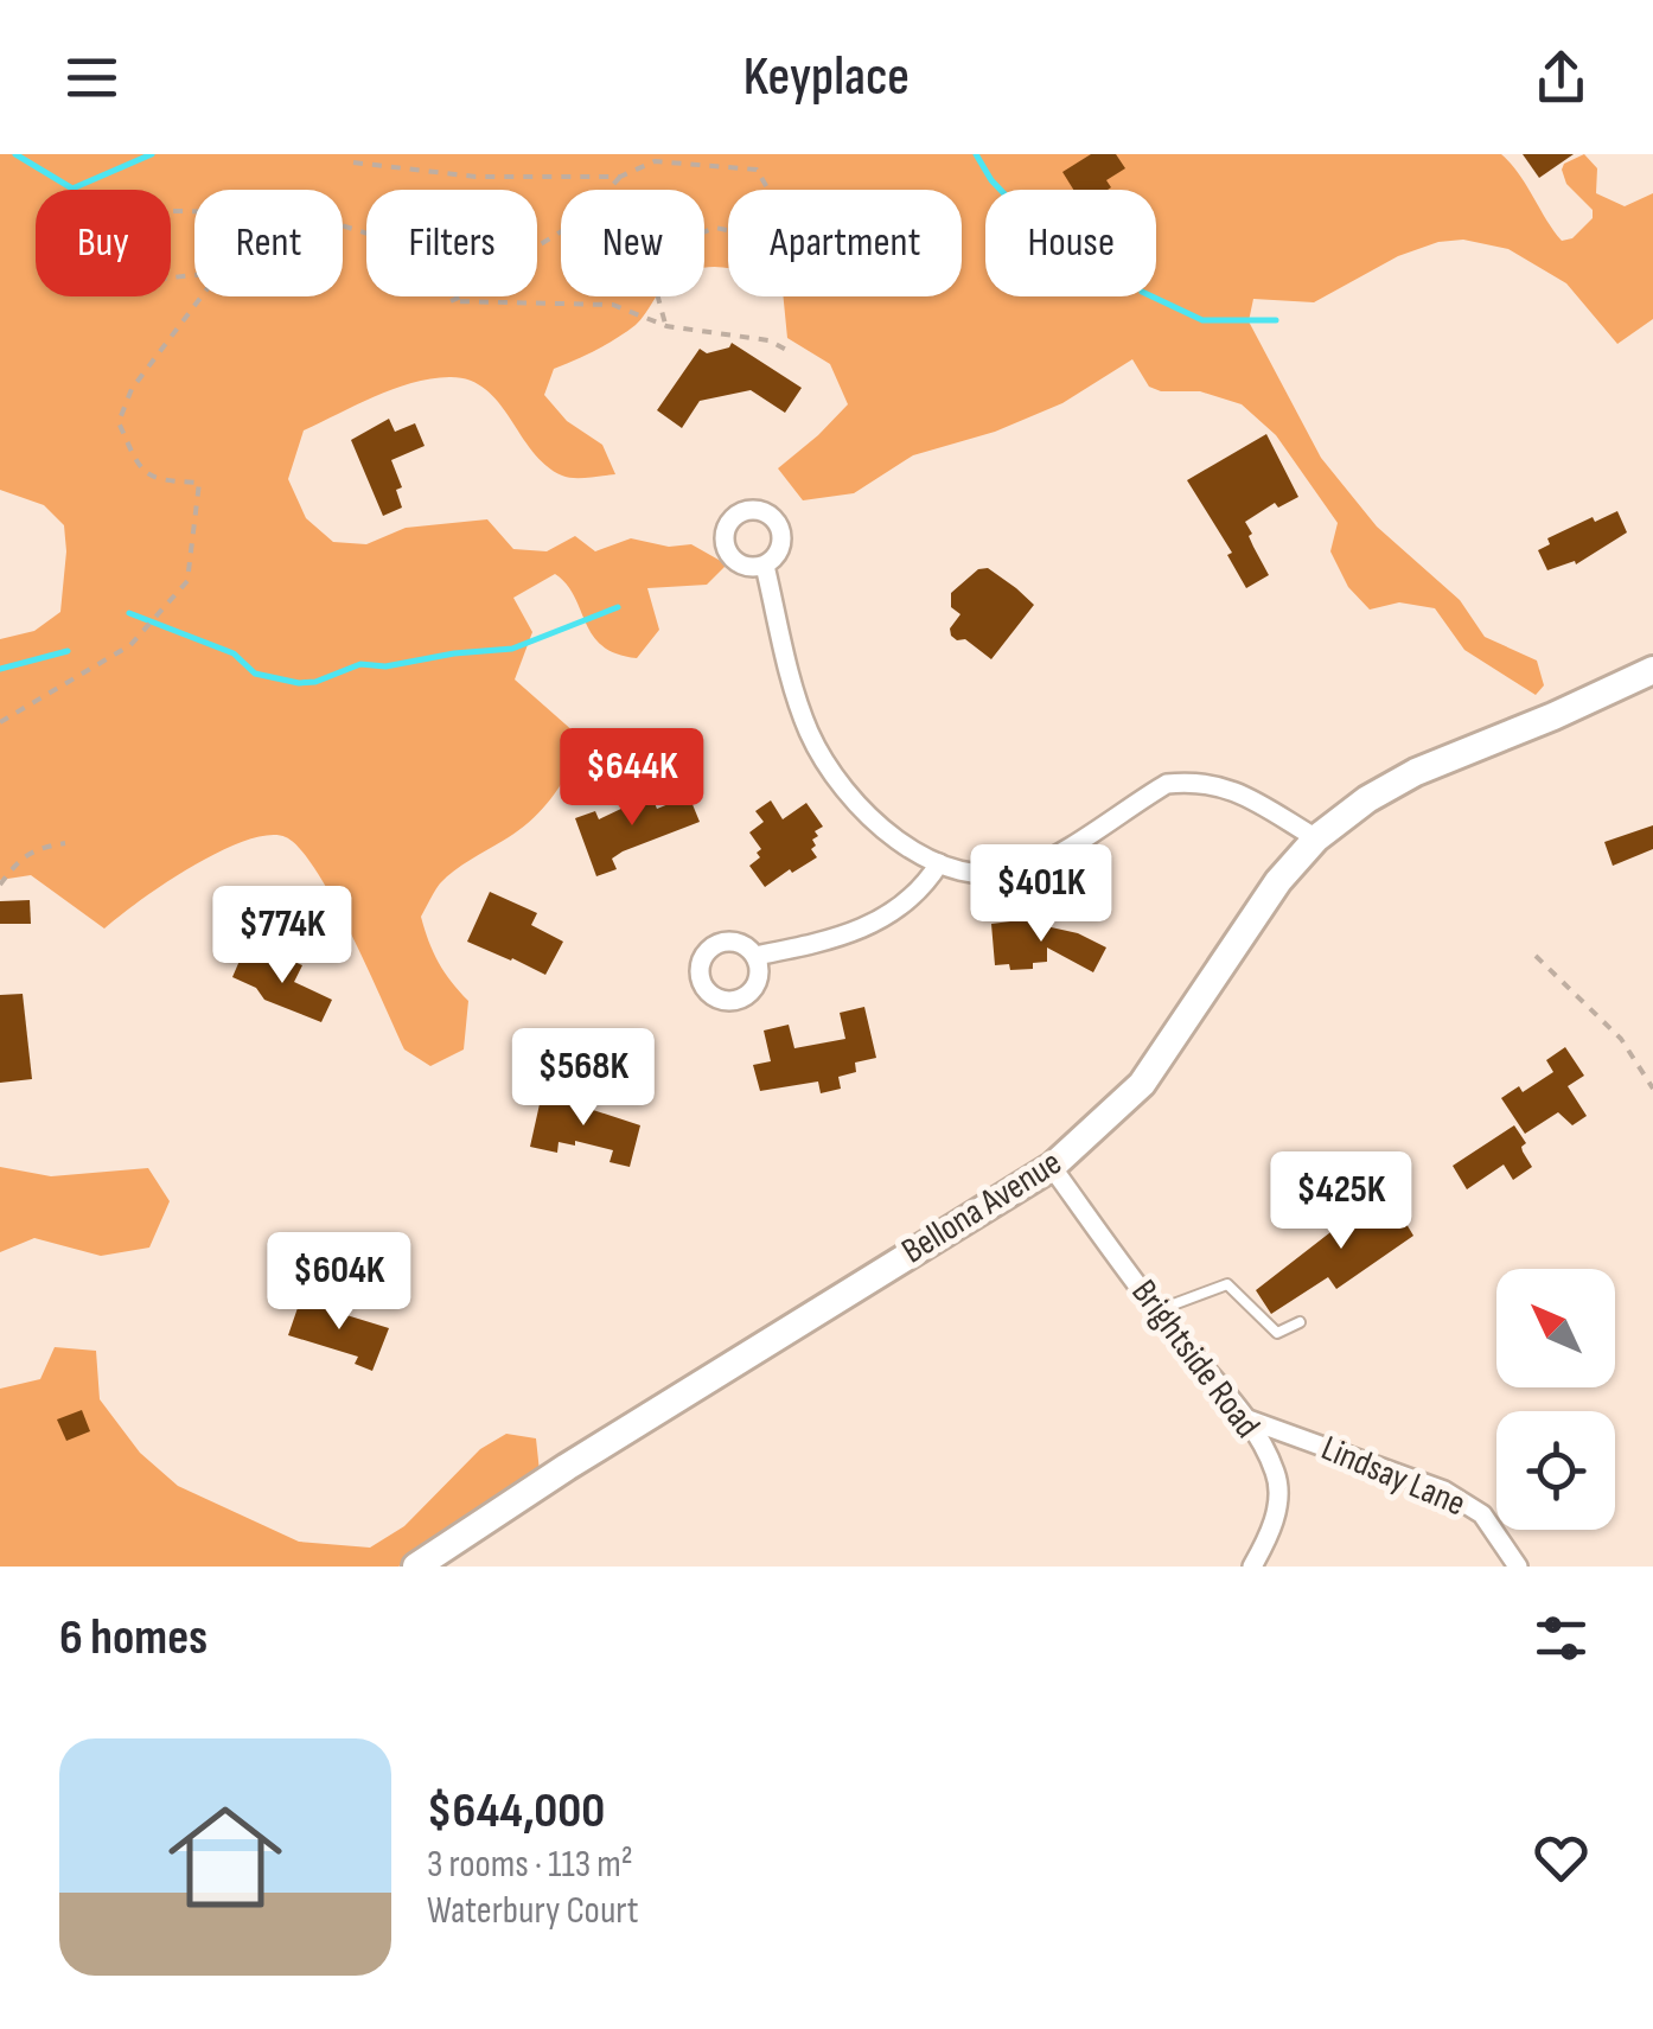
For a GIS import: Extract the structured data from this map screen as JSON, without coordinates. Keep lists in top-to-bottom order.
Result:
{
  "streets": {
    "main road": ["Bellona Avenue"],
    "street": ["Brightside Road", "Lindsay Lane"]
  },
  "crossings": [
    ["Bellona Avenue", "Brightside Road"],
    ["Brightside Road", "Lindsay Lane"]
  ],
  "north": "top left",
  "page": {
    "header": "Keyplace",
    "chip": [
      "Buy",
      "Rent",
      "Filters",
      "New",
      "Apartment",
      "House"
    ],
    "price": [
      "$644K",
      "$401K",
      "$774K",
      "$568K",
      "$425K",
      "$604K"
    ],
    "heading": "6 homes",
    "list": [
      {
        "name": "$644,000",
        "note": "3 rooms · 113 m² · Waterbury Court"
      }
    ]
  }
}
